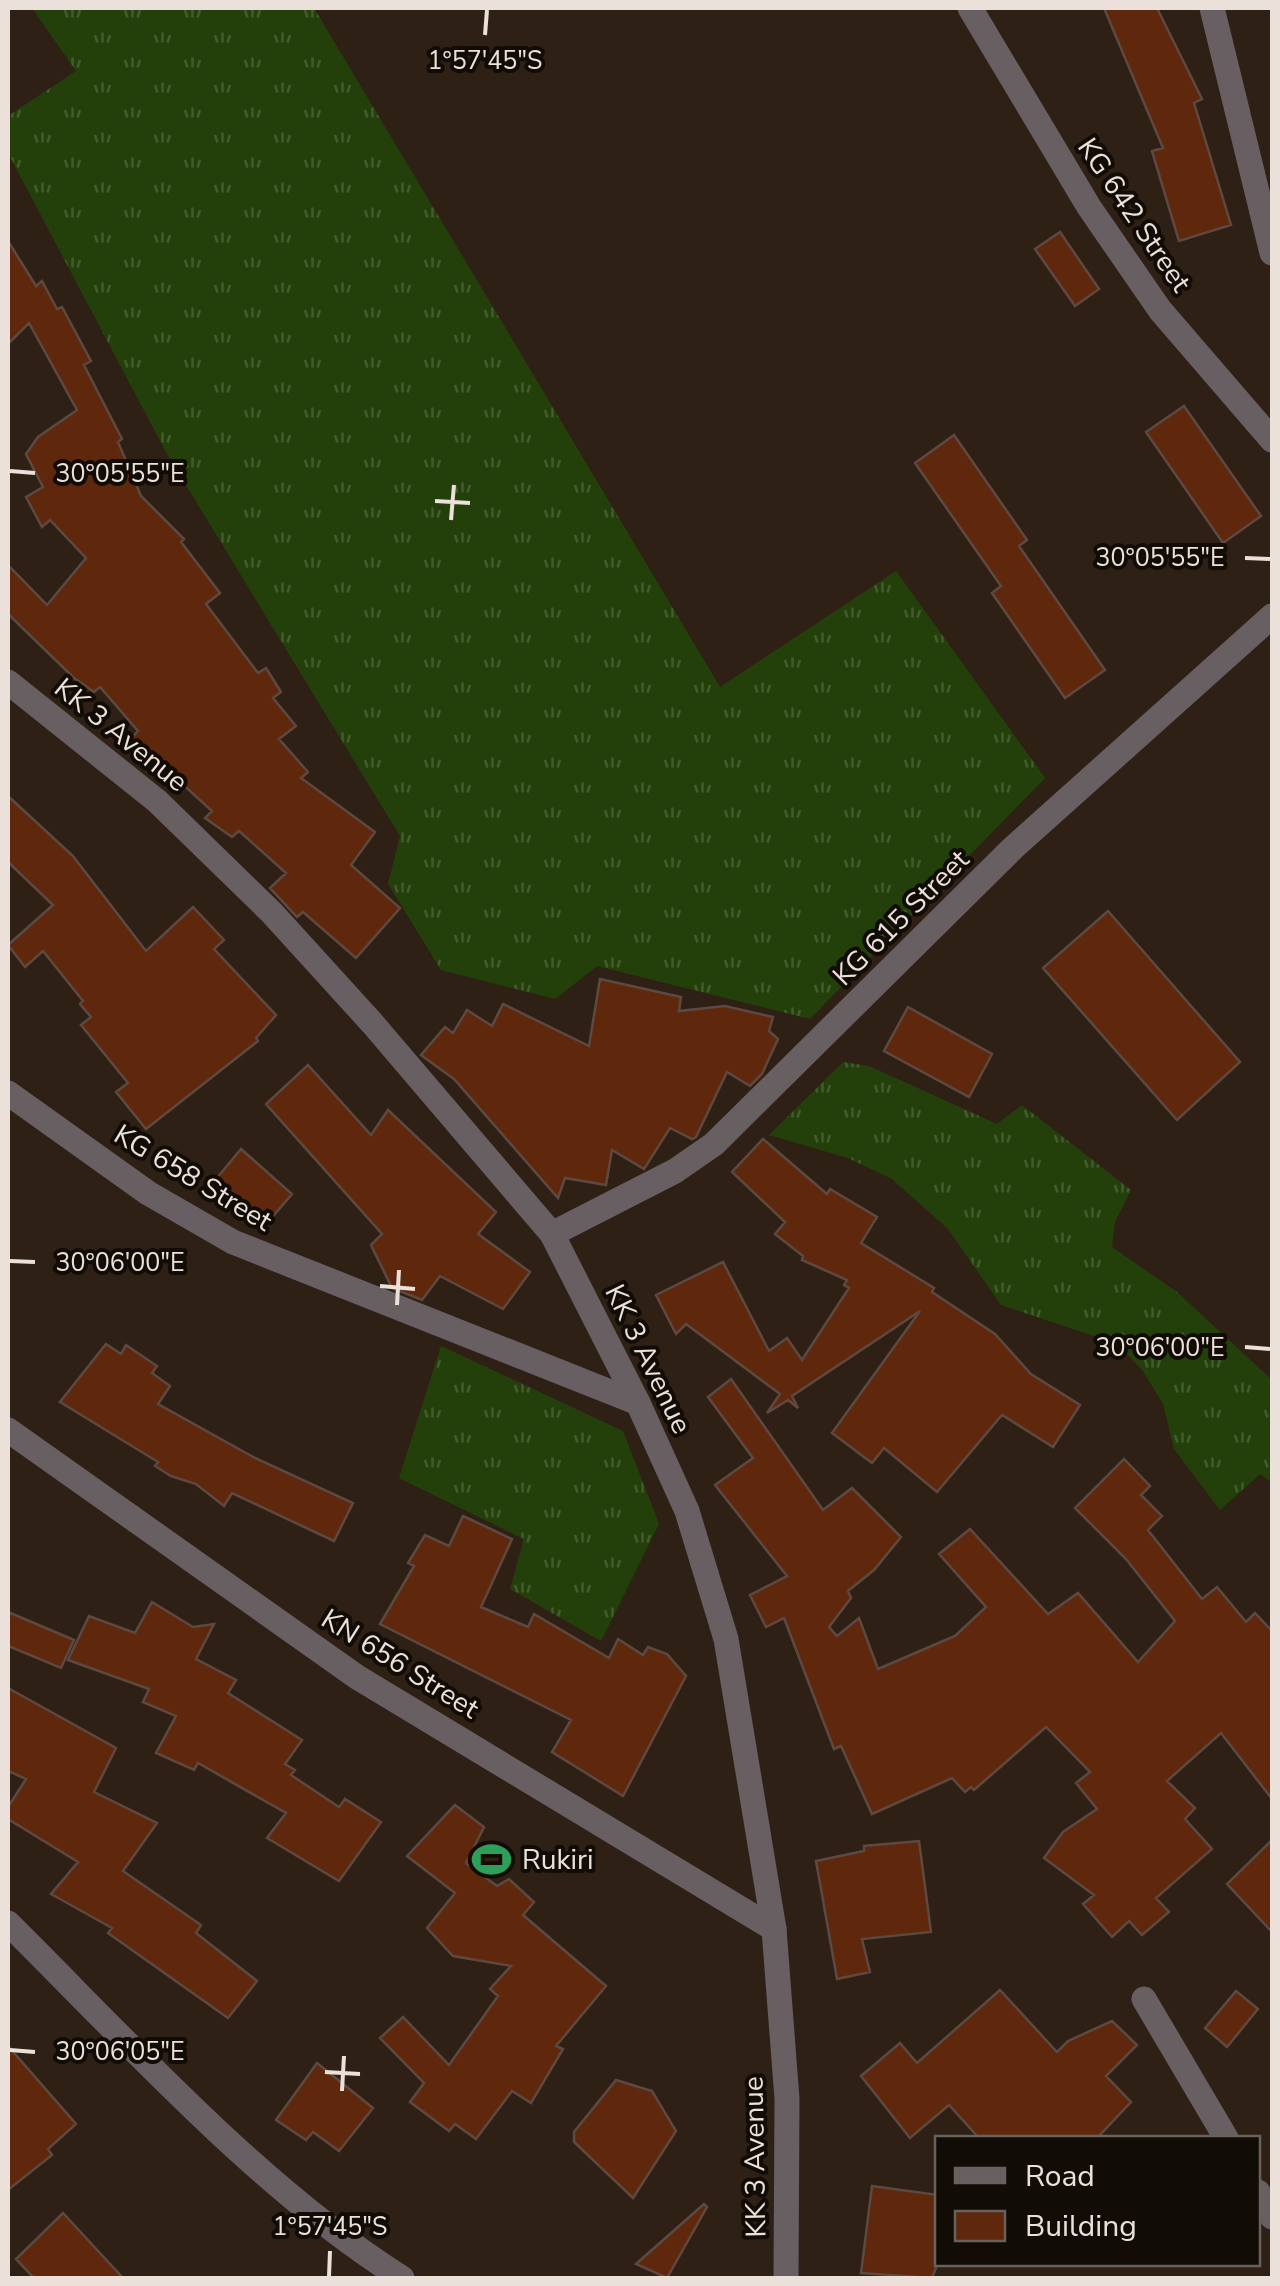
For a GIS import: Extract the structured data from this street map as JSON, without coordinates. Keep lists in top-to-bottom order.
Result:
{
  "streets": {
    "street": [
      "KG 642 Street",
      "KK 3 Avenue",
      "KG 615 Street",
      "KG 658 Street",
      "KN 656 Street"
    ]
  },
  "crossings": [
    ["KK 3 Avenue", "KG 615 Street"],
    ["KK 3 Avenue", "KG 658 Street"],
    ["KK 3 Avenue", "KN 656 Street"]
  ],
  "places": {
    "sports": ["Rukiri"]
  },
  "legend": ["Road", "Building"],
  "coordinates": [
    "1°57'45\"S",
    "30°05'55\"E",
    "30°06'00\"E",
    "30°06'05\"E"
  ]
}
